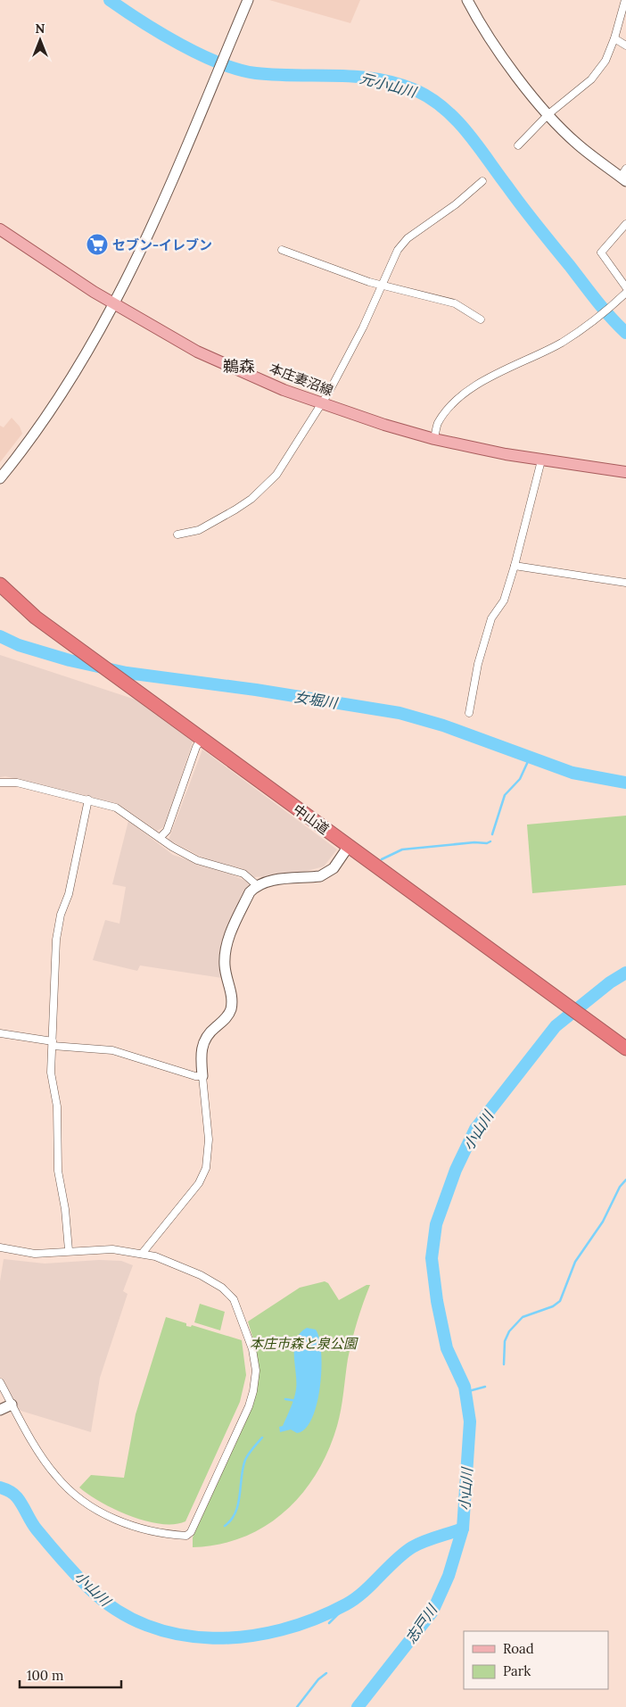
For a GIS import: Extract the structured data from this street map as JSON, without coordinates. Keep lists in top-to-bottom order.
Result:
{
  "streets": {
    "highway": ["中山道"],
    "main road": ["本庄妻沼線"]
  },
  "districts": ["鵜森"],
  "water": [
    "元小山川",
    "女堀川",
    "小山川",
    "志戸川"
  ],
  "parks": ["本庄市森と泉公園"],
  "places": {
    "supermarket": ["セブン-イレブン"]
  },
  "legend": ["Road", "Park"],
  "scale_bar": "100 m",
  "north": "top"
}
